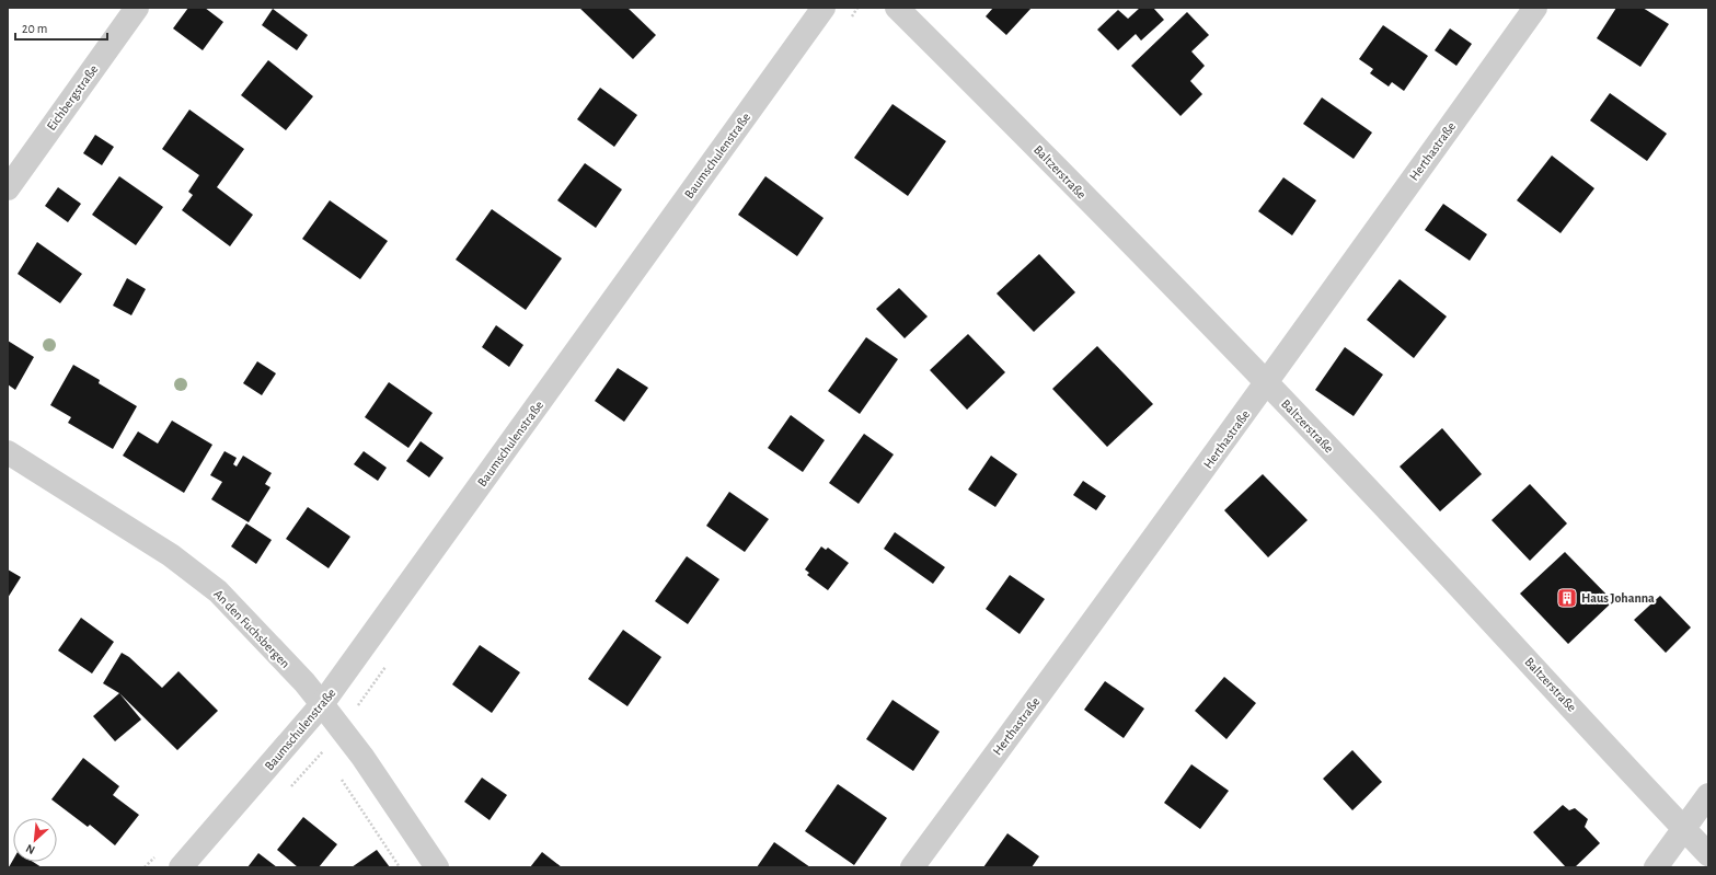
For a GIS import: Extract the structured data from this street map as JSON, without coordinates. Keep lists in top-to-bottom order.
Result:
{
  "streets": {
    "street": [
      "Eichbergstraße",
      "Herthastraße",
      "Baumschulenstraße",
      "Baltzerstraße",
      "An den Fuchsbergen"
    ]
  },
  "crossings": [
    ["Herthastraße", "Baltzerstraße"],
    ["Baumschulenstraße", "An den Fuchsbergen"]
  ],
  "places": {
    "building": ["Haus Johanna"]
  },
  "scale_bar": "20 m",
  "north": "bottom left"
}
